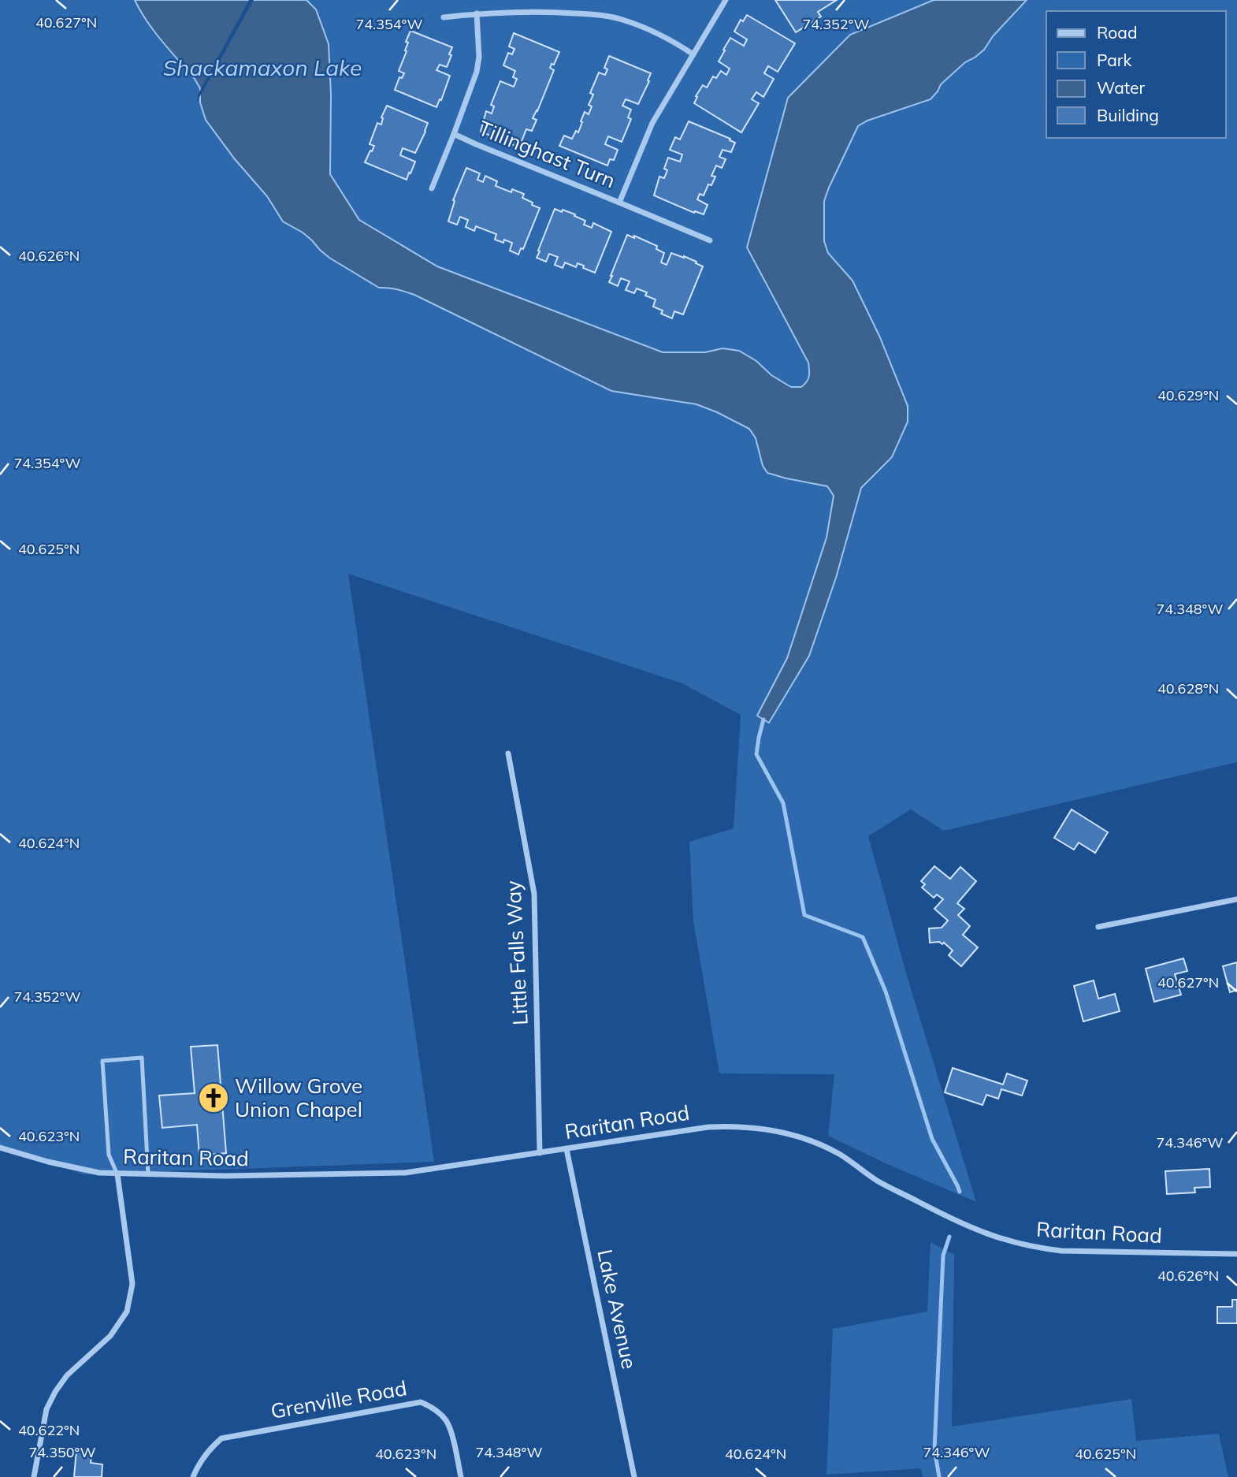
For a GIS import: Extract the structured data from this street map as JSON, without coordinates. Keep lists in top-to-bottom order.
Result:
{
  "streets": {
    "street": [
      "Tillinghast Turn",
      "Little Falls Way",
      "Raritan Road",
      "Lake Avenue",
      "Grenville Road"
    ]
  },
  "crossings": [
    ["Little Falls Way", "Raritan Road"],
    ["Raritan Road", "Lake Avenue"]
  ],
  "water": ["Shackamaxon Lake"],
  "places": {
    "church": ["Willow Grove Union Chapel"]
  },
  "legend": [
    "Road",
    "Park",
    "Water",
    "Building"
  ],
  "coordinates": [
    "40.627°N",
    "74.354°W",
    "74.352°W",
    "40.626°N",
    "40.629°N",
    "40.625°N",
    "74.348°W",
    "40.628°N",
    "40.624°N",
    "40.623°N",
    "74.346°W",
    "40.622°N",
    "74.350°W"
  ]
}
